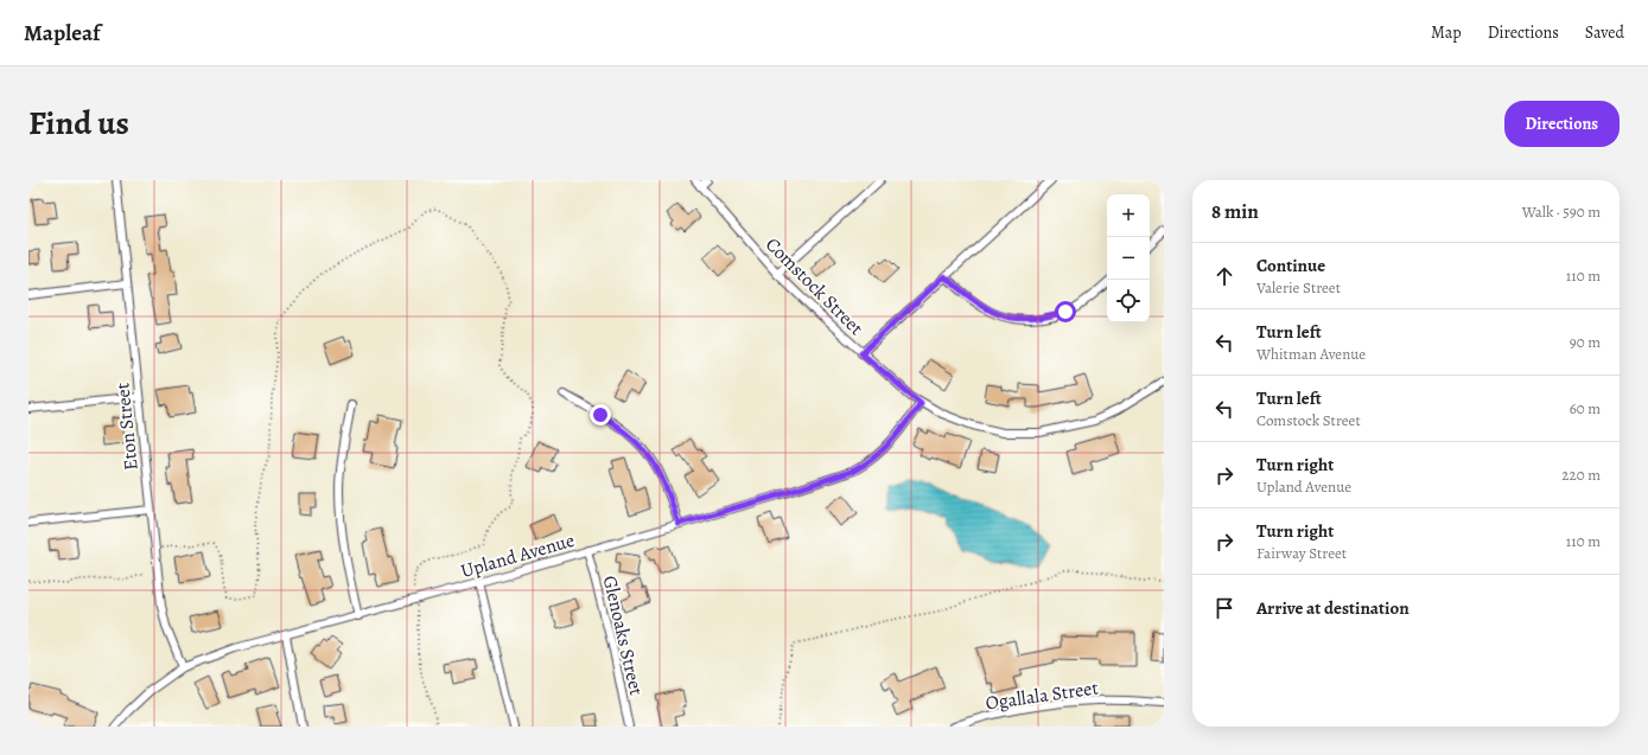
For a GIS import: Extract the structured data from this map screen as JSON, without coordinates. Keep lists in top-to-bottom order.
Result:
{
  "streets": {
    "street": [
      "Comstock Street",
      "Eton Street",
      "Upland Avenue",
      "Glenoaks Street",
      "Ogallala Street"
    ]
  },
  "crossings": [
    ["Comstock Street", "Upland Avenue"],
    ["Eton Street", "Upland Avenue"],
    ["Upland Avenue", "Glenoaks Street"]
  ],
  "page": {
    "header": "Mapleaf",
    "nav": ["Map", "Directions", "Saved"],
    "title": "Find us",
    "buttons": "Directions",
    "heading": ["8 min", "Walk · 590 m"],
    "map_buttons": ["+", "−"],
    "list": [
      ["Continue", "Valerie Street", "110 m"],
      ["Turn left", "Whitman Avenue", "90 m"],
      ["Turn left", "Comstock Street", "60 m"],
      ["Turn right", "Upland Avenue", "220 m"],
      ["Turn right", "Fairway Street", "110 m"],
      "Arrive at destination"
    ]
  }
}
